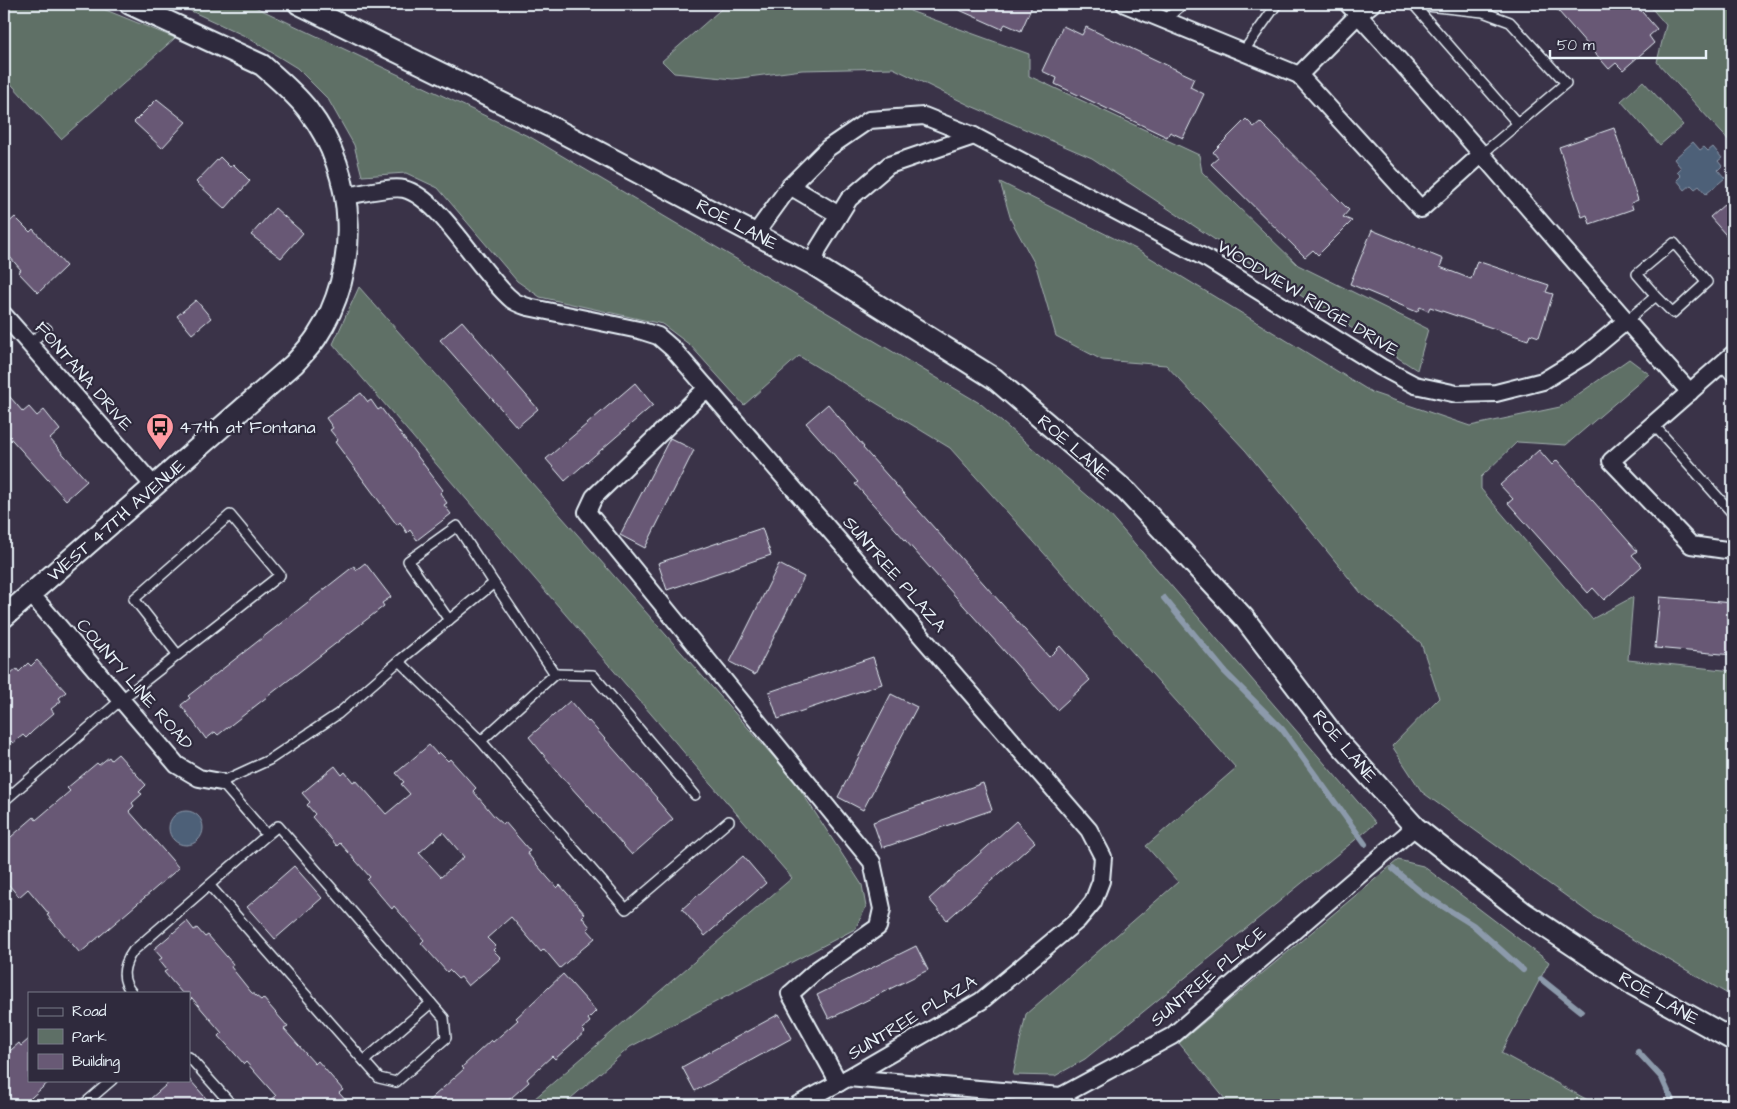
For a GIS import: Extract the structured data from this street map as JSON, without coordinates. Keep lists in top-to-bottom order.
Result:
{
  "streets": {
    "street": [
      "ROE LANE",
      "WOODVIEW RIDGE DRIVE",
      "FONTANA DRIVE",
      "WEST 47TH AVENUE",
      "SUNTREE PLAZA",
      "COUNTY LINE ROAD",
      "SUNTREE PLACE"
    ]
  },
  "crossings": [
    ["ROE LANE", "WOODVIEW RIDGE DRIVE"],
    ["ROE LANE", "SUNTREE PLACE"],
    ["FONTANA DRIVE", "WEST 47TH AVENUE"],
    ["WEST 47TH AVENUE", "SUNTREE PLAZA"],
    ["WEST 47TH AVENUE", "COUNTY LINE ROAD"],
    ["SUNTREE PLAZA", "SUNTREE PLACE"]
  ],
  "places": {
    "bus stop": ["47th at Fontana"]
  },
  "legend": ["Road", "Park", "Building"],
  "scale_bar": "50 m"
}
